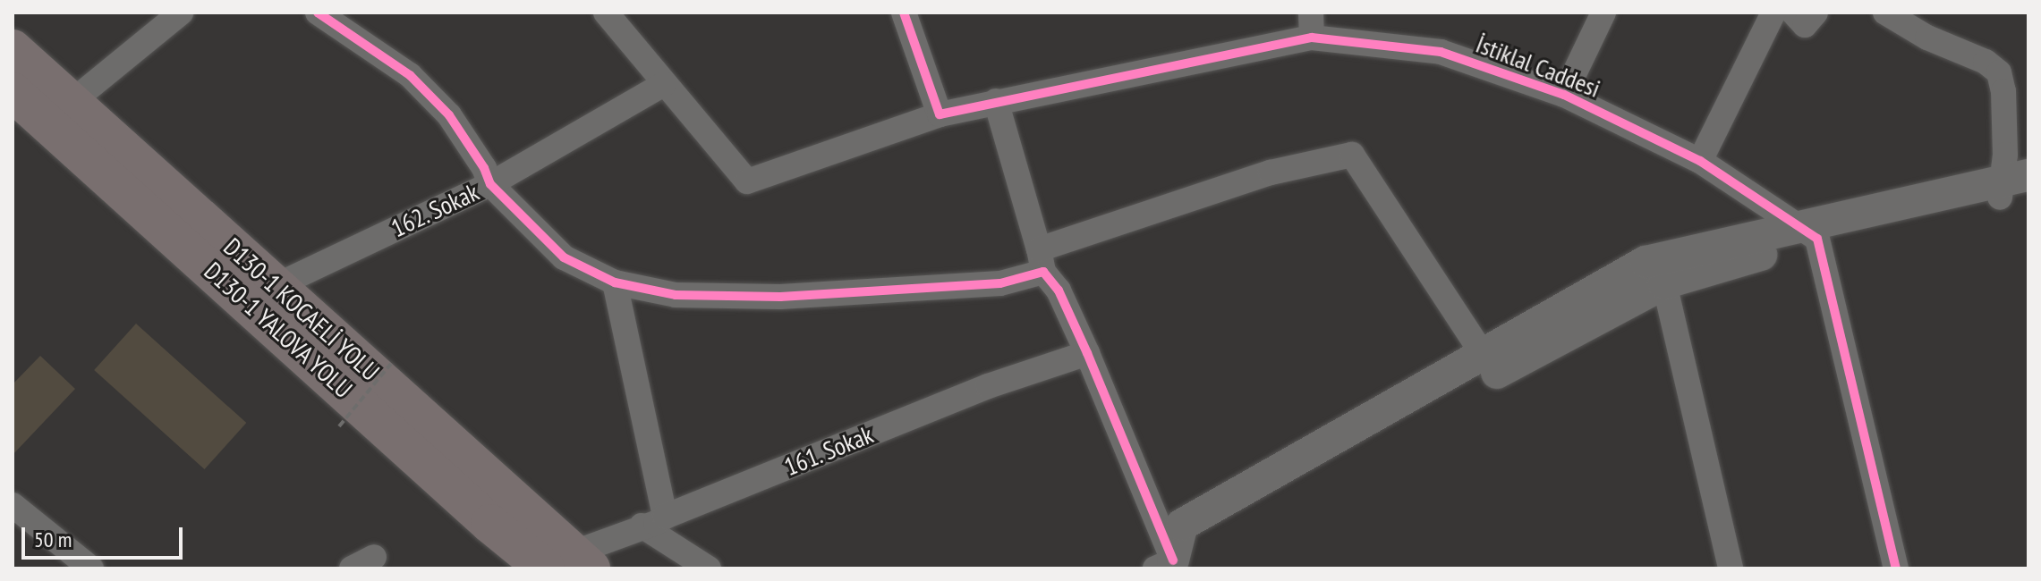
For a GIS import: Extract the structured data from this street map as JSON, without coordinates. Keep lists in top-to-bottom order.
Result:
{
  "streets": {
    "highway": ["D130-1 KOCAELİ YOLU", "D130-1 YALOVA YOLU"],
    "street": ["İstiklal Caddesi", "162. Sokak", "161. Sokak"]
  },
  "crossings": [
    ["İstiklal Caddesi", "162. Sokak"],
    ["162. Sokak", "D130-1 KOCAELİ YOLU"],
    ["D130-1 KOCAELİ YOLU", "D130-1 YALOVA YOLU"],
    ["D130-1 KOCAELİ YOLU", "161. Sokak"],
    ["D130-1 YALOVA YOLU", "161. Sokak"]
  ],
  "scale_bar": "50 m"
}
